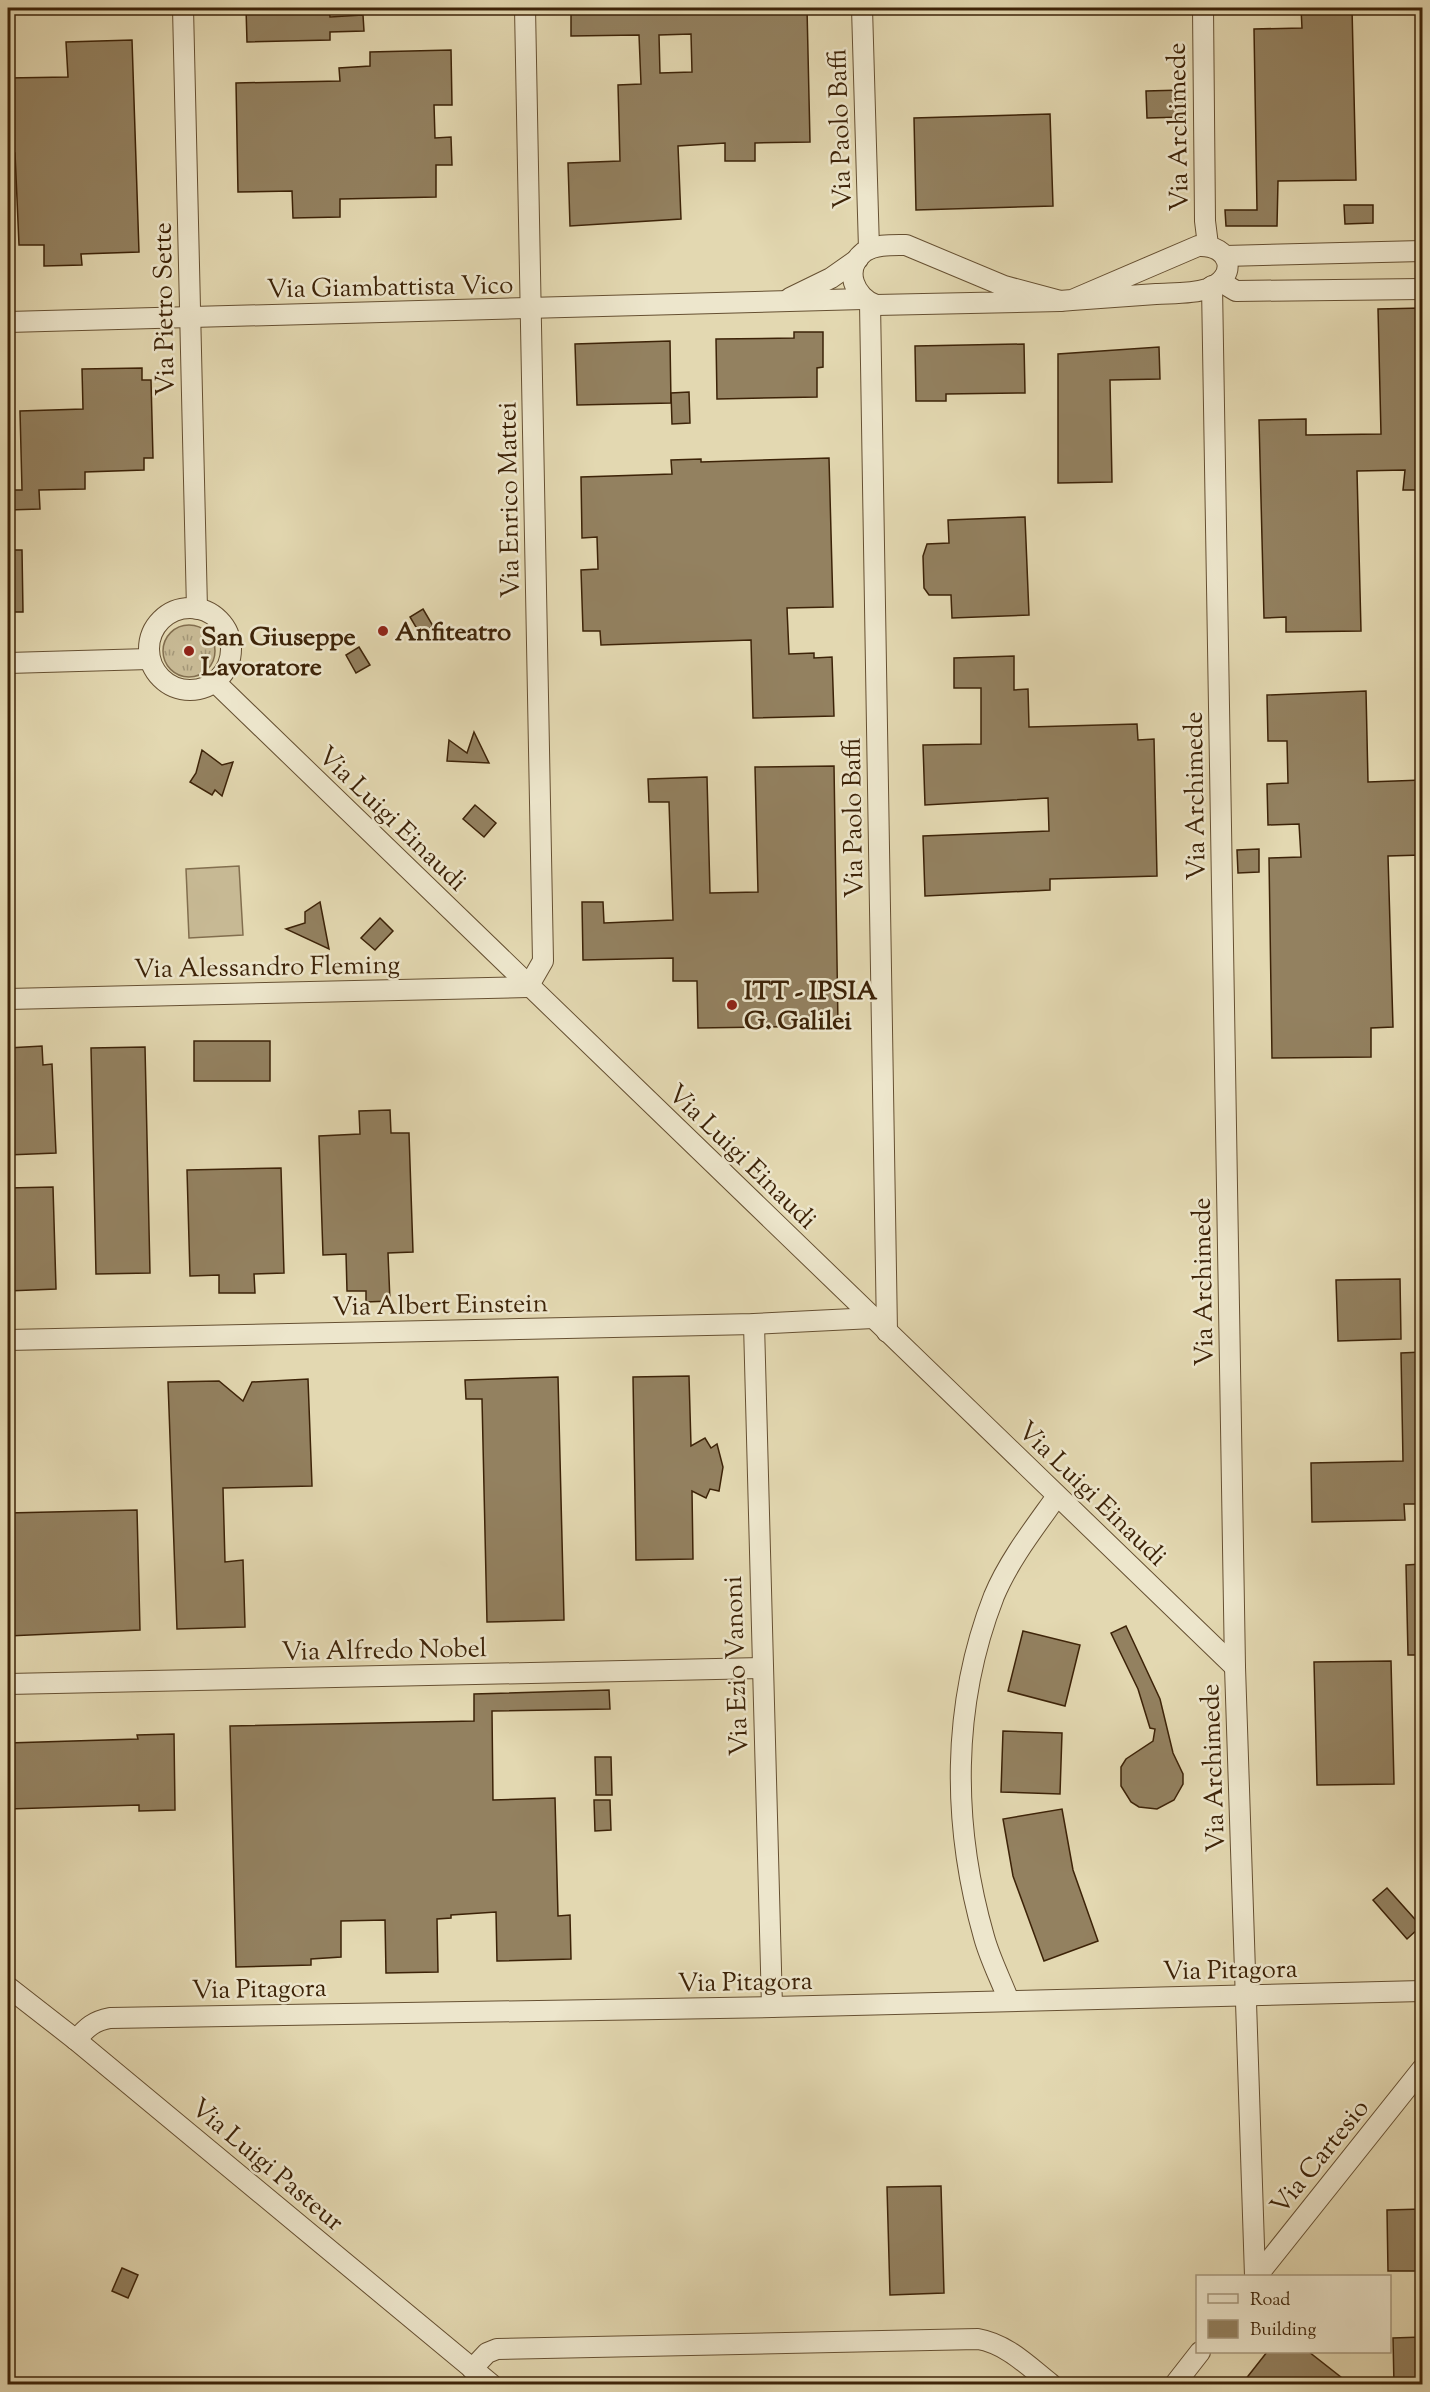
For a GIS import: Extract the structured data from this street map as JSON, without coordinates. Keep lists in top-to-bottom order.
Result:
{
  "streets": {
    "street": [
      "Via Archimede",
      "Via Paolo Baffi",
      "Via Giambattista Vico",
      "Via Pietro Sette",
      "Via Enrico Mattei",
      "Via Luigi Einaudi",
      "Via Alessandro Fleming",
      "Via Albert Einstein",
      "Via Alfredo Nobel",
      "Via Ezio Vanoni",
      "Via Pitagora",
      "Via Cartesio",
      "Via Luigi Pasteur"
    ]
  },
  "crossings": [
    ["Via Archimede", "Via Luigi Einaudi"],
    ["Via Archimede", "Via Pitagora"],
    ["Via Paolo Baffi", "Via Giambattista Vico"],
    ["Via Paolo Baffi", "Via Luigi Einaudi"],
    ["Via Giambattista Vico", "Via Pietro Sette"],
    ["Via Giambattista Vico", "Via Enrico Mattei"],
    ["Via Pietro Sette", "Via Luigi Einaudi"],
    ["Via Enrico Mattei", "Via Luigi Einaudi"],
    ["Via Enrico Mattei", "Via Alessandro Fleming"],
    ["Via Luigi Einaudi", "Via Alessandro Fleming"],
    ["Via Luigi Einaudi", "Via Albert Einstein"],
    ["Via Albert Einstein", "Via Ezio Vanoni"],
    ["Via Alfredo Nobel", "Via Ezio Vanoni"],
    ["Via Ezio Vanoni", "Via Pitagora"],
    ["Via Pitagora", "Via Luigi Pasteur"]
  ],
  "places": ["Anfiteatro", "San Giuseppe Lavoratore", "ITT - IPSIA G. Galilei"],
  "legend": ["Road", "Building"]
}
